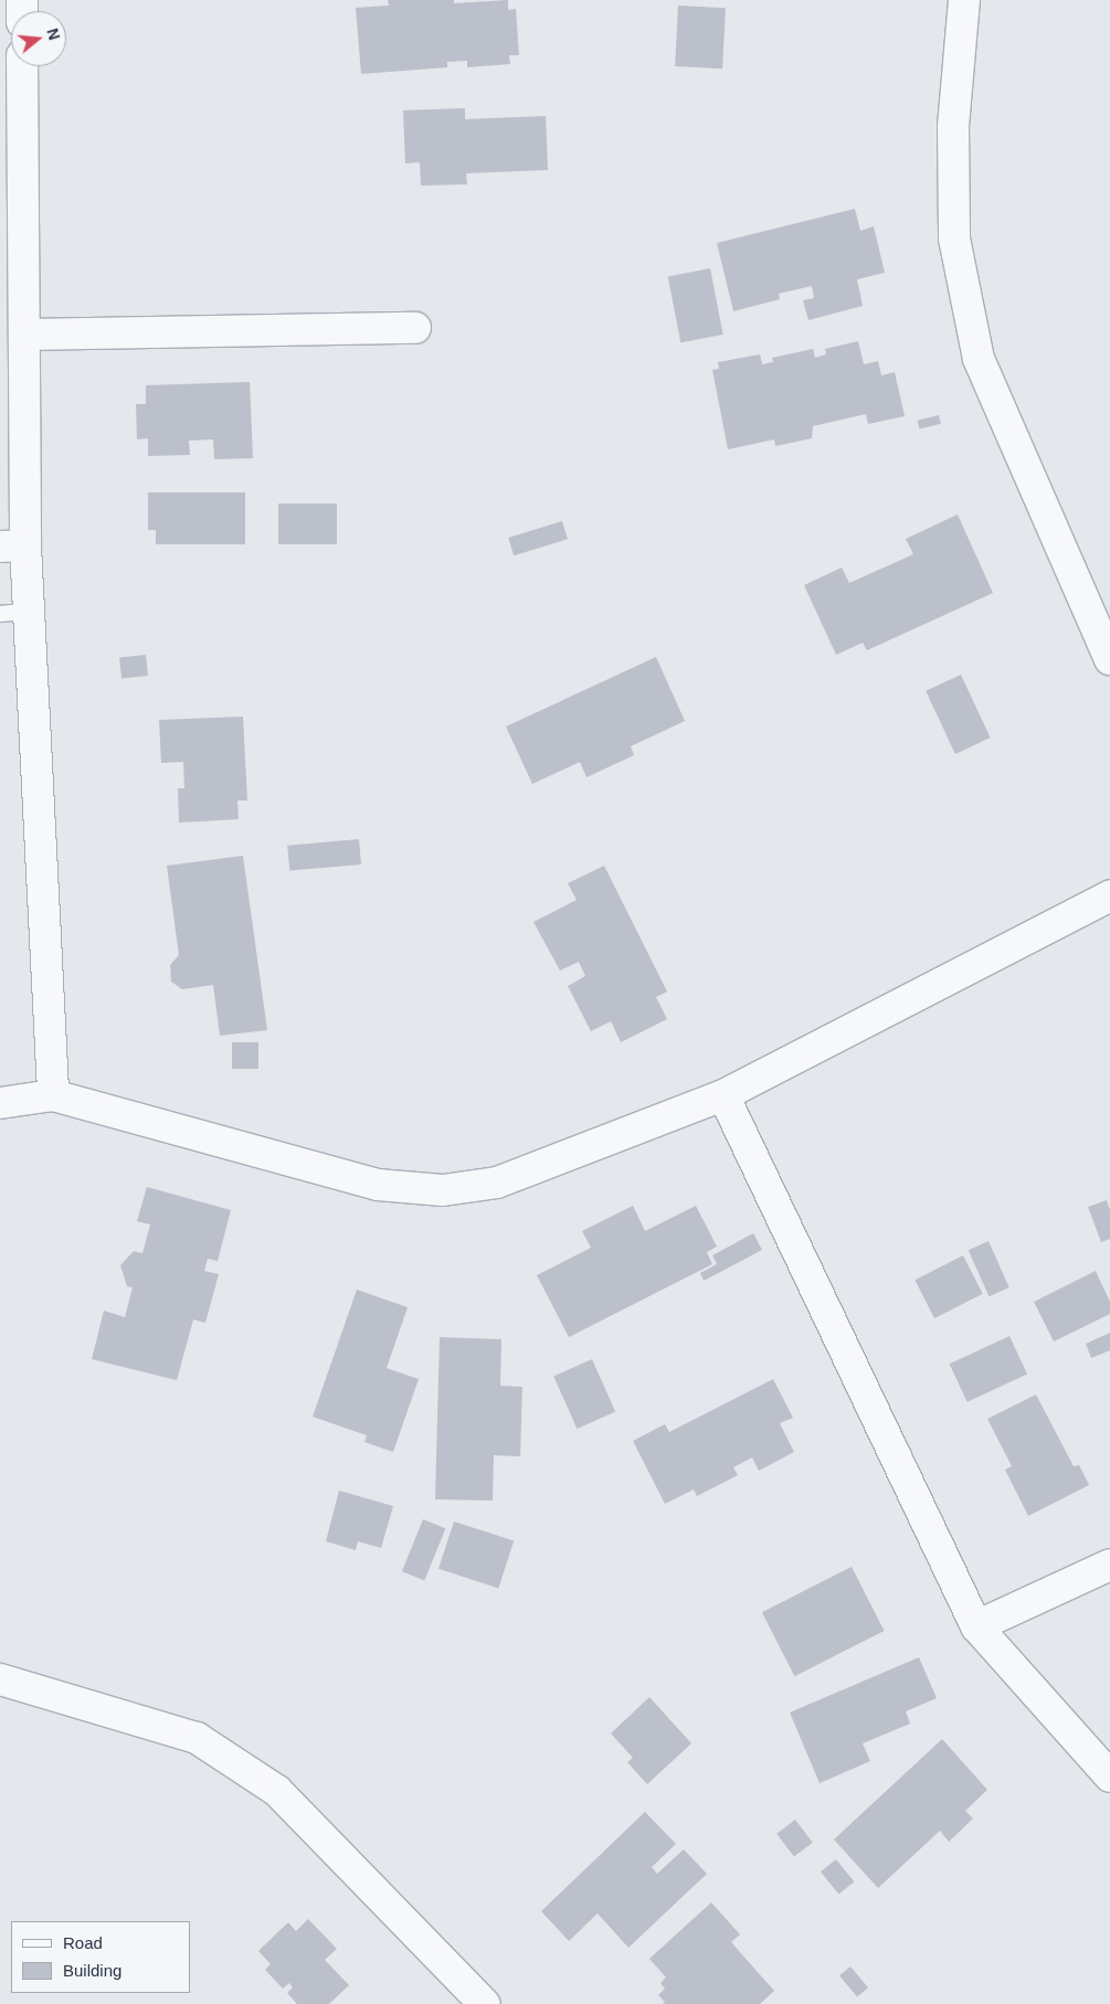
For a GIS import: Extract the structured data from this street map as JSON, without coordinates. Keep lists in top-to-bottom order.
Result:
{
  "legend": ["Road", "Building"],
  "north": "right"
}
